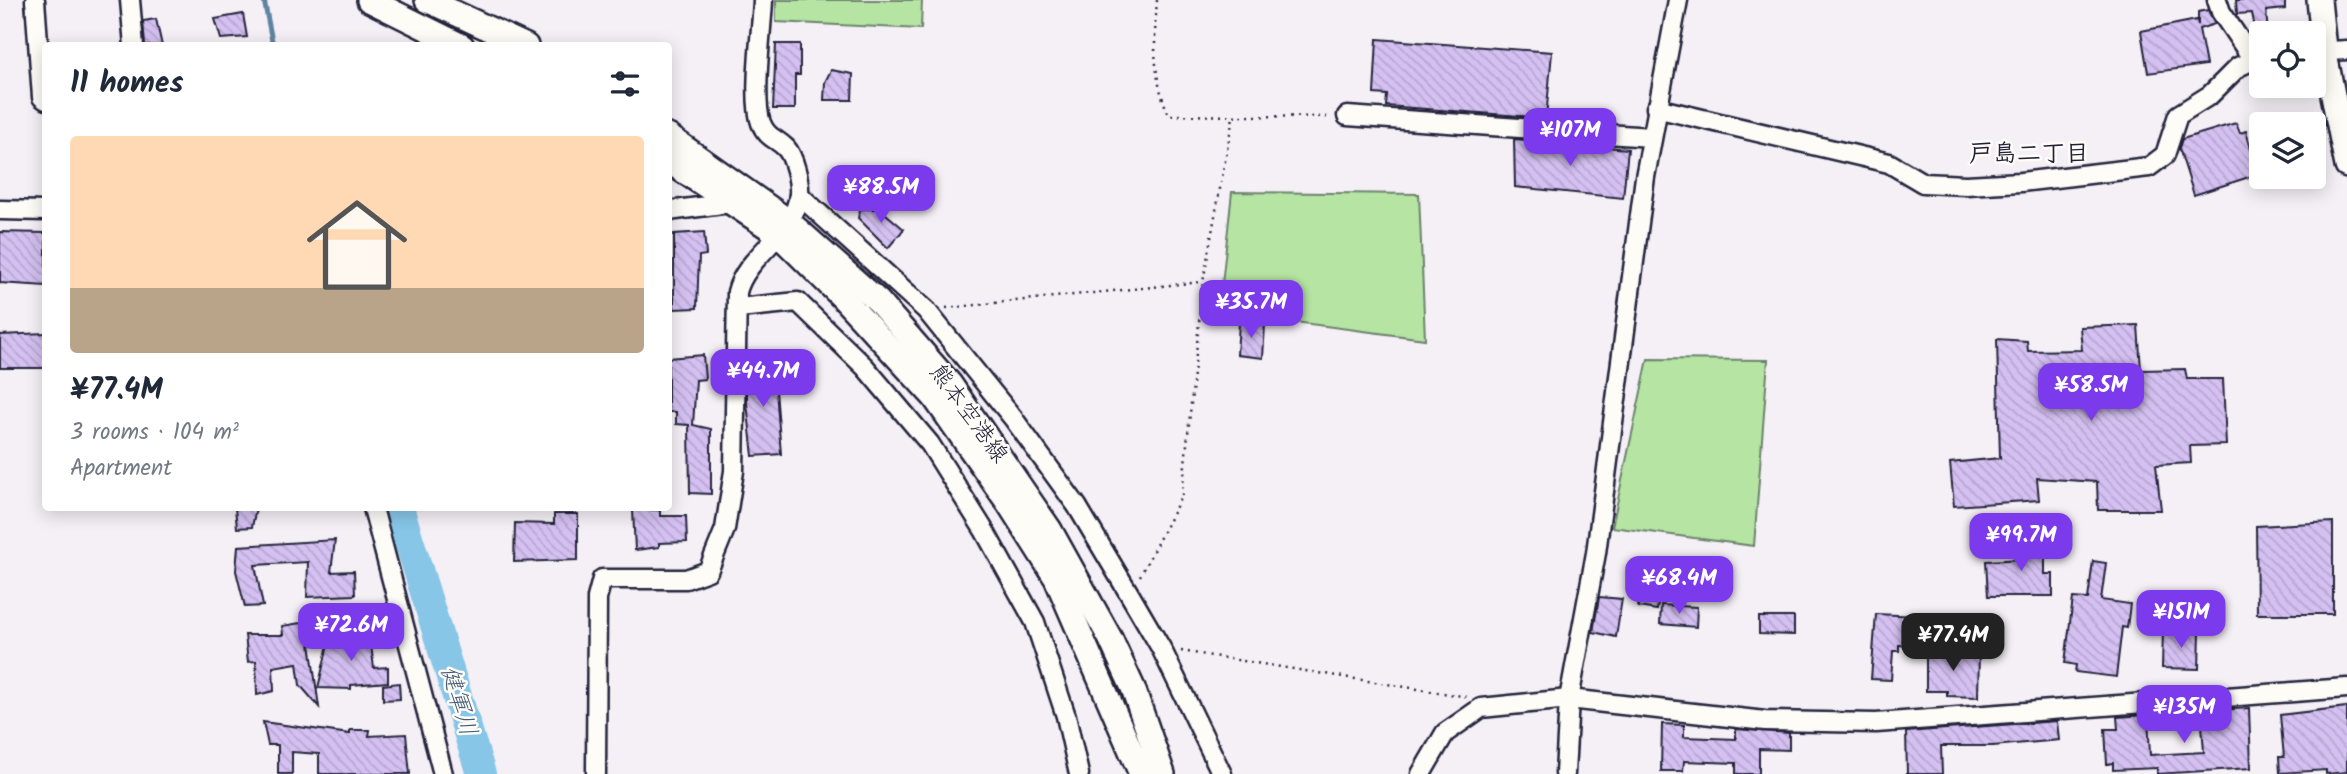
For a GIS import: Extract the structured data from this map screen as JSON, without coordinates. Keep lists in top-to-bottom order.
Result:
{
  "streets": {
    "main road": ["熊本空港線"]
  },
  "districts": ["戸島二丁目"],
  "water": ["健軍川"],
  "page": {
    "heading": "11 homes",
    "price": [
      "¥107M",
      "¥88.5M",
      "¥35.7M",
      "¥44.7M",
      "¥58.5M",
      "¥99.7M",
      "¥68.4M",
      "¥151M",
      "¥72.6M",
      "¥77.4M",
      "¥135M"
    ],
    "list": [
      {
        "name": "¥77.4M",
        "note": "3 rooms · 104 m² · Apartment"
      }
    ]
  }
}
